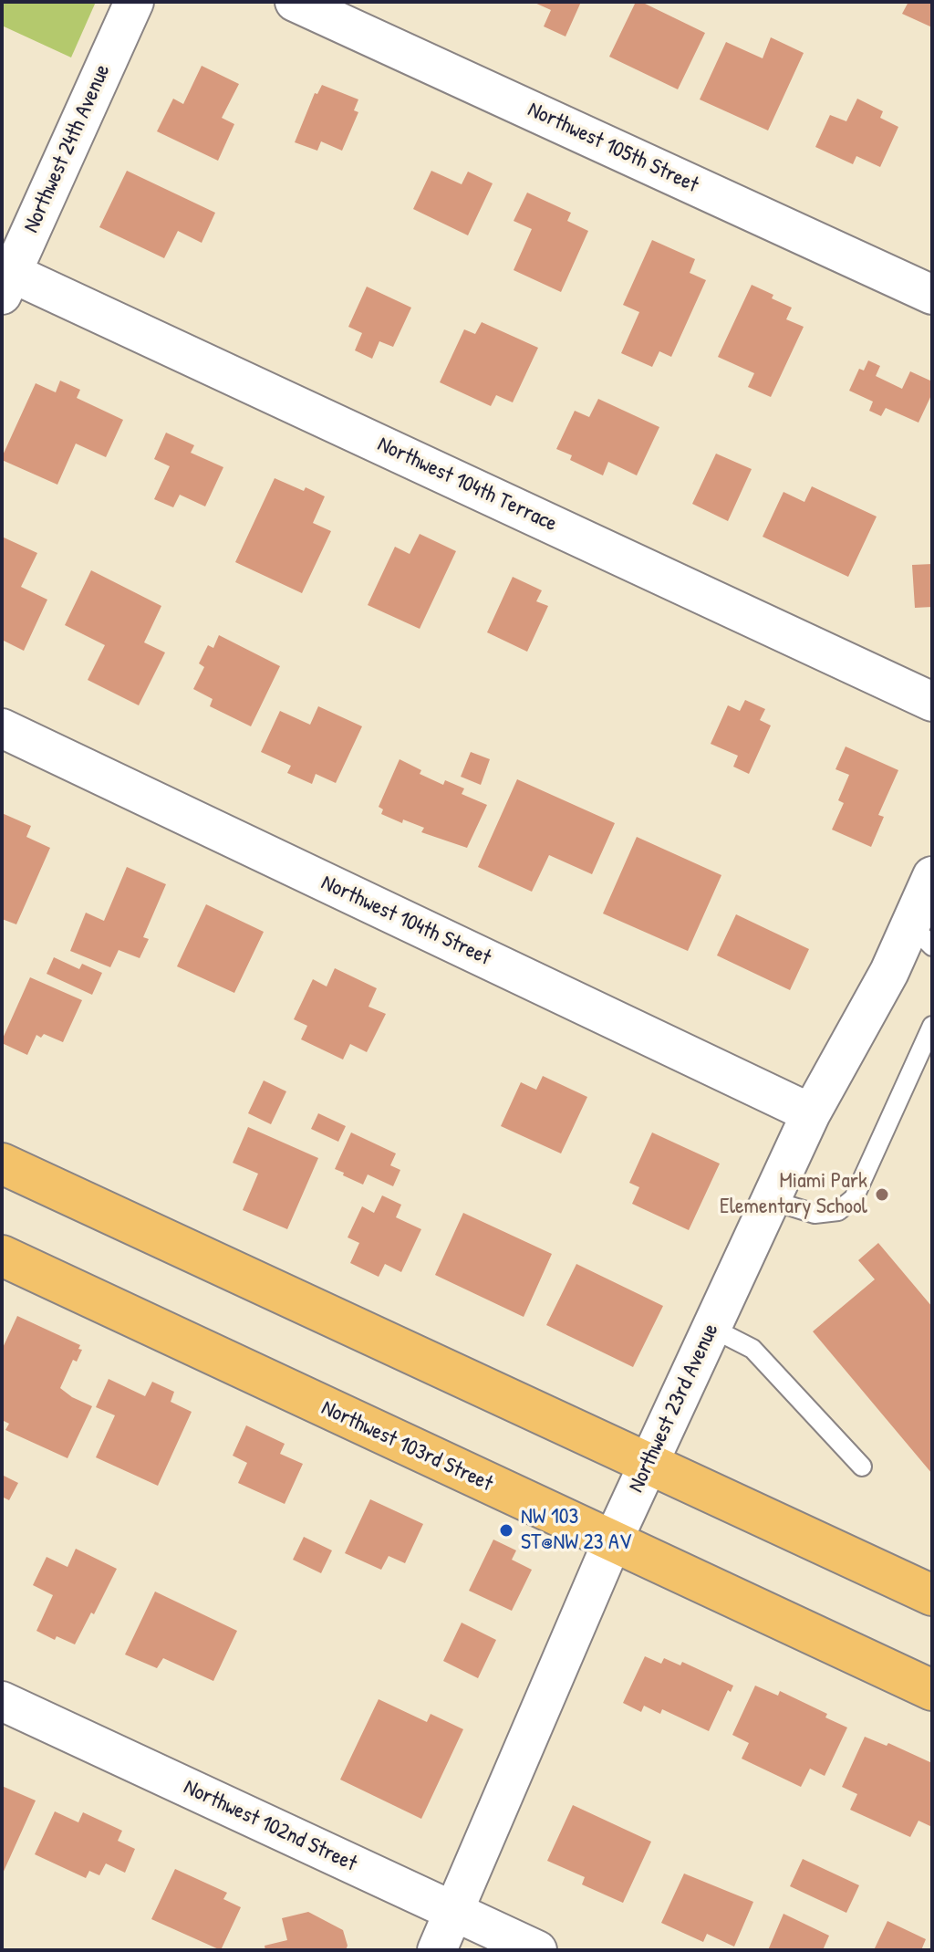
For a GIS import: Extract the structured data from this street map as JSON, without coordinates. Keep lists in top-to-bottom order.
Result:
{
  "streets": {
    "main road": ["Northwest 103rd Street"],
    "street": [
      "Northwest 105th Street",
      "Northwest 24th Avenue",
      "Northwest 104th Terrace",
      "Northwest 104th Street",
      "Northwest 23rd Avenue",
      "Northwest 102nd Street"
    ]
  },
  "crossings": [
    ["Northwest 24th Avenue", "Northwest 104th Terrace"],
    ["Northwest 104th Street", "Northwest 23rd Avenue"],
    ["Northwest 23rd Avenue", "Northwest 103rd Street"],
    ["Northwest 23rd Avenue", "Northwest 102nd Street"]
  ],
  "places": ["Miami Park Elementary School", "NW 103 ST@NW 23 AV"]
}
